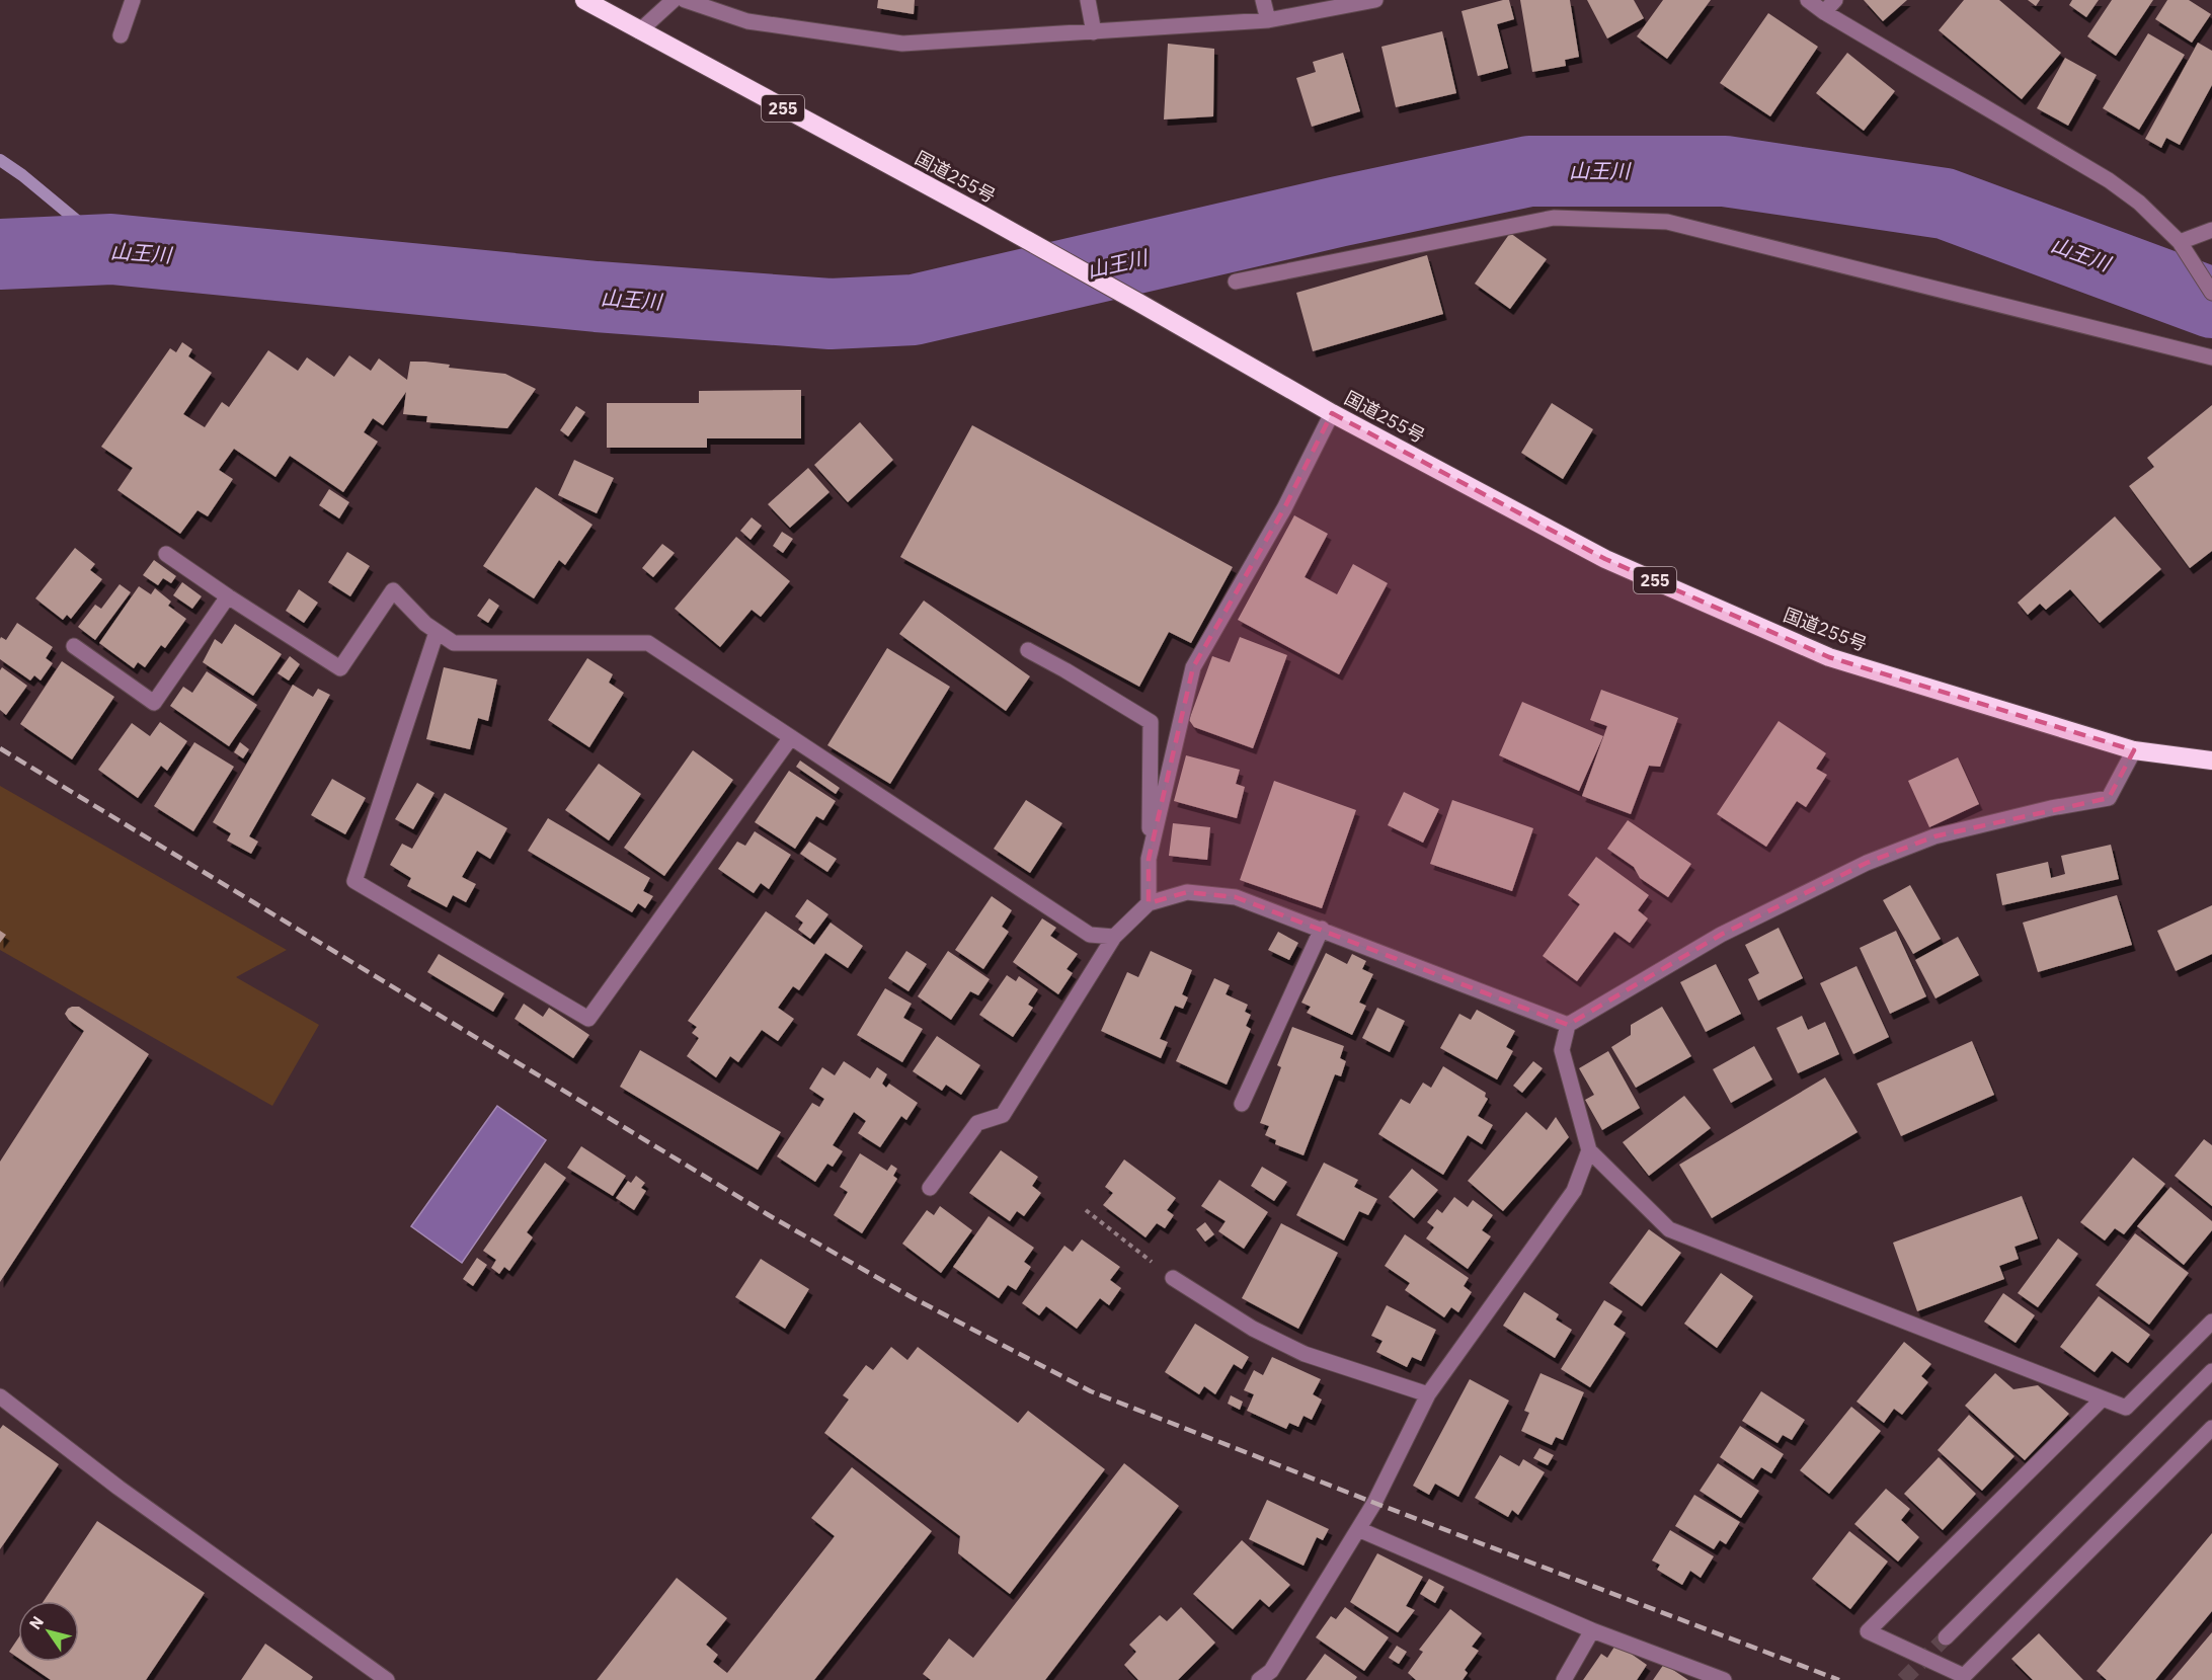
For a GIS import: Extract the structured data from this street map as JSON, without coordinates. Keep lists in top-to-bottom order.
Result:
{
  "streets": {
    "highway": ["255", "国道255号"]
  },
  "water": ["山王川"],
  "north": "top left"
}
